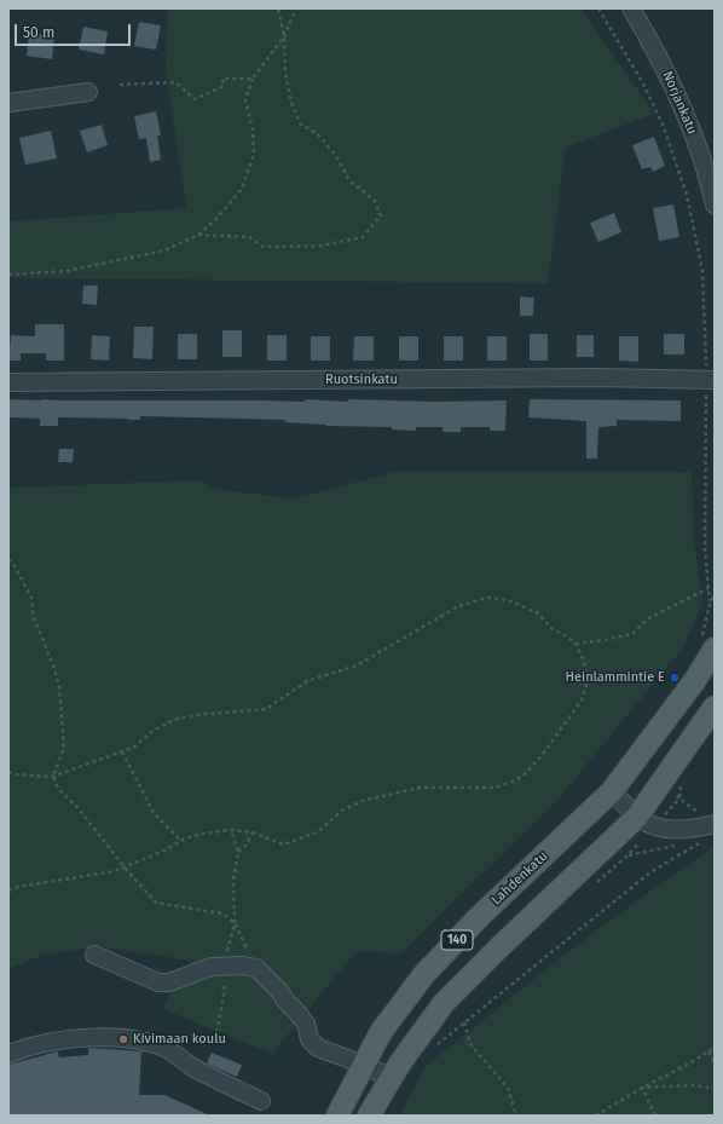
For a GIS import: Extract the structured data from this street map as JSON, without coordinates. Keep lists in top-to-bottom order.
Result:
{
  "streets": {
    "main road": ["Lahdenkatu", "140"],
    "street": ["Norjankatu", "Ruotsinkatu"]
  },
  "places": ["Heinlammintie E", "Kivimaan koulu"],
  "scale_bar": "50 m"
}
